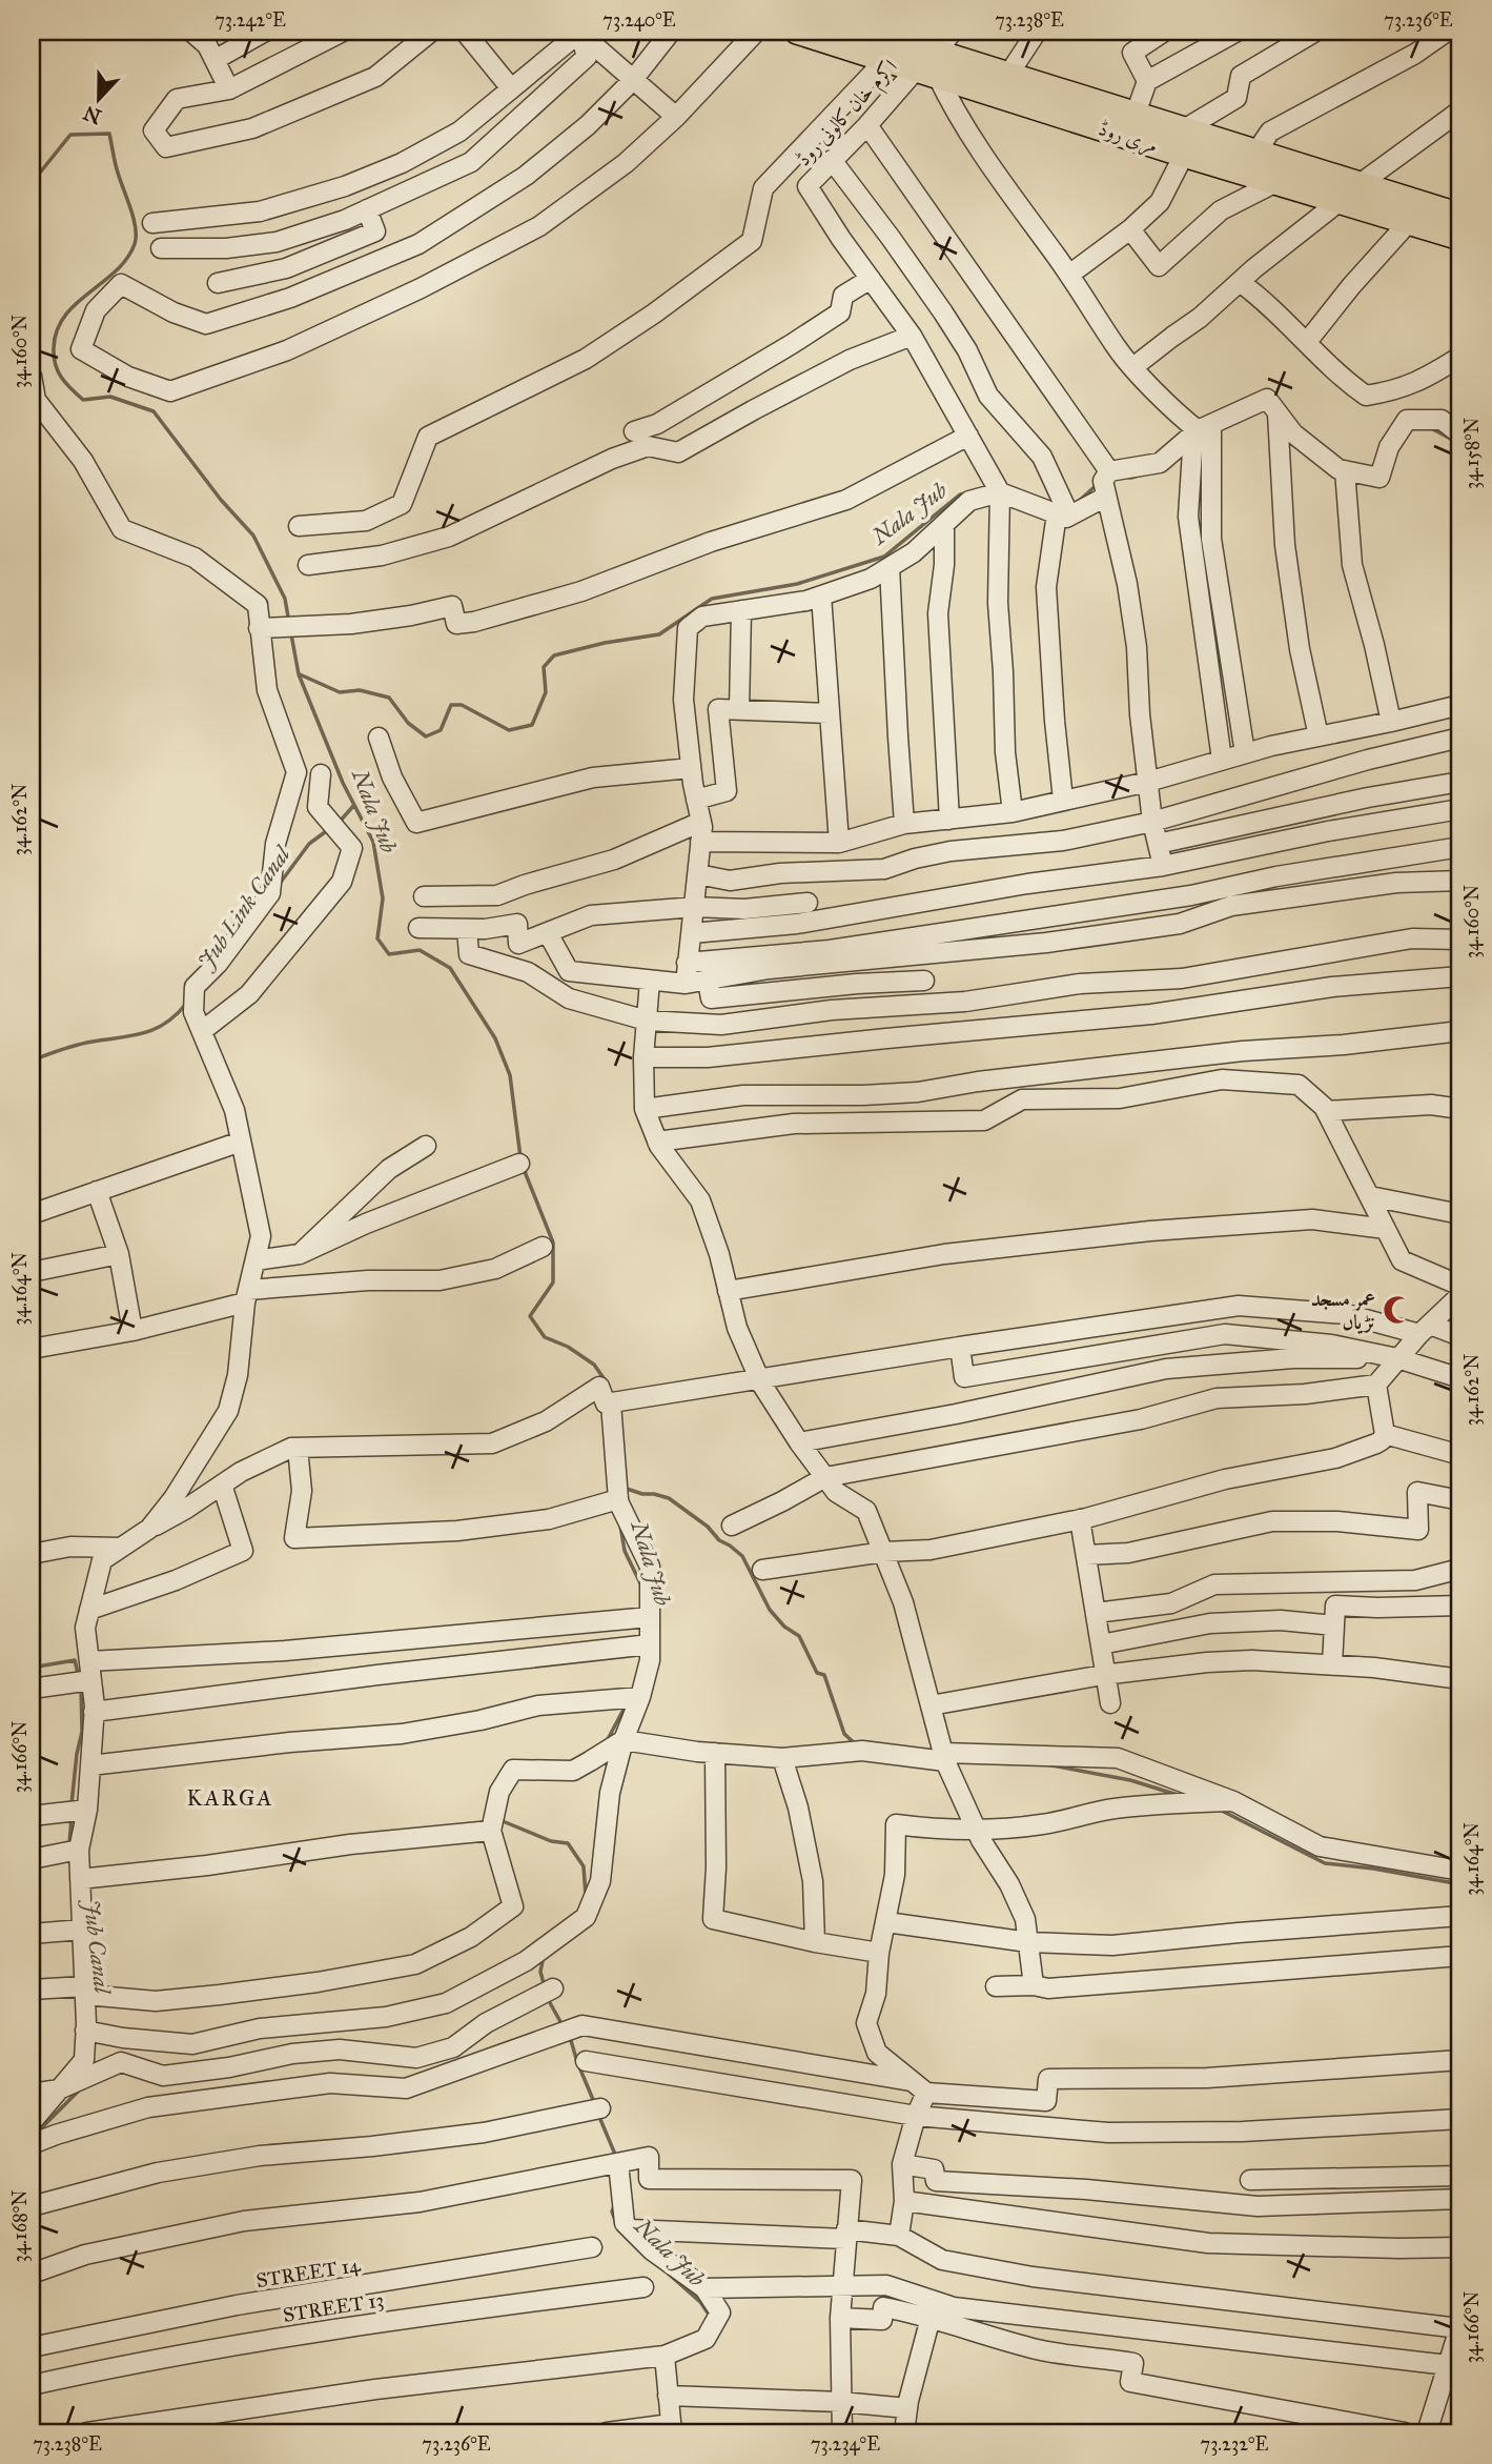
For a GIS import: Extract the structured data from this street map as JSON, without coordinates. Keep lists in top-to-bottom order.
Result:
{
  "streets": {
    "main road": ["مری روڈ"],
    "street": ["اکرم خان کالونی روڈ", "STREET 14", "STREET 13"]
  },
  "crossings": [
    ["اکرم خان کالونی روڈ", "مری روڈ"]
  ],
  "districts": ["KARGA"],
  "water": ["Nala Jub", "Jub Link Canal", "Jub Canal"],
  "places": {
    "mosque": ["عمر مسجد نڑیاں"]
  },
  "north": "bottom",
  "coordinates": [
    "73.242°E",
    "73.240°E",
    "73.238°E",
    "73.236°E",
    "34.160°N",
    "34.158°N",
    "34.162°N",
    "34.164°N",
    "34.166°N",
    "34.168°N",
    "73.234°E",
    "73.232°E"
  ]
}
